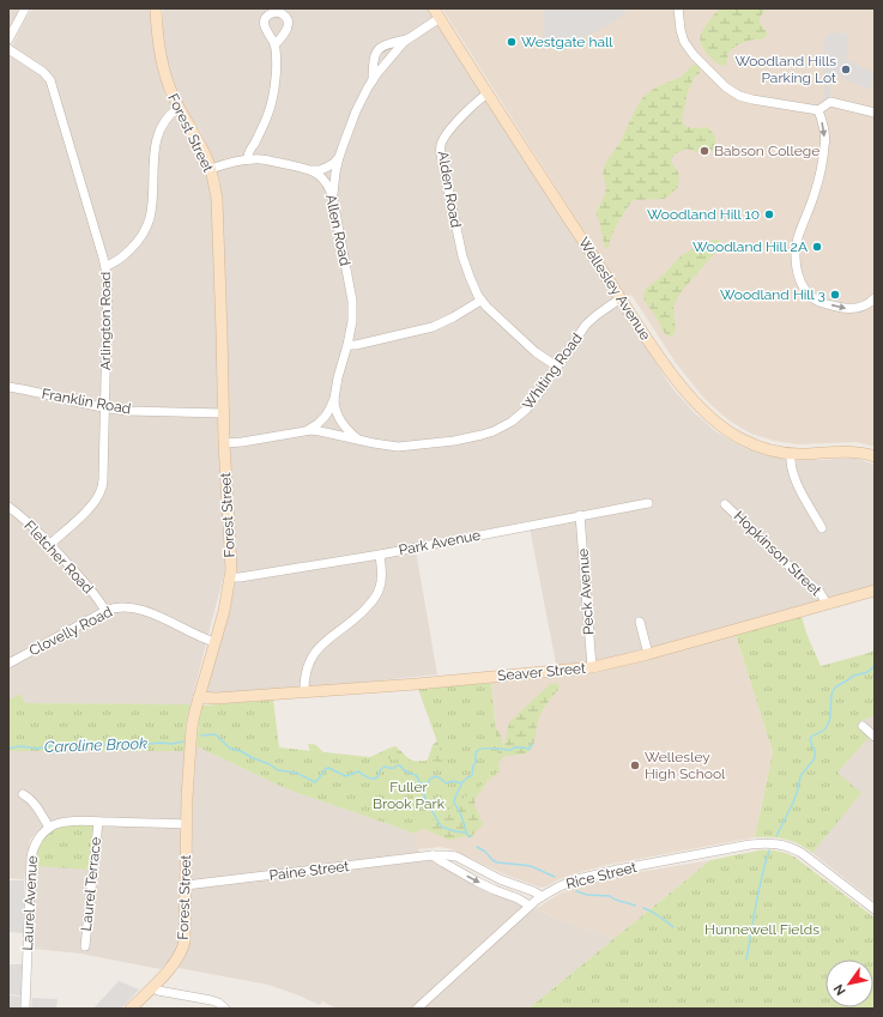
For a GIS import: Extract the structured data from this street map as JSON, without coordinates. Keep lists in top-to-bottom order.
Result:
{
  "streets": {
    "street": [
      "Forest Street",
      "Alden Road",
      "Allen Road",
      "Wellesley Avenue",
      "Arlington Road",
      "Whiting Road",
      "Franklin Road",
      "Park Avenue",
      "Hopkinson Street",
      "Fletcher Road",
      "Peck Avenue",
      "Clovelly Road",
      "Seaver Street",
      "Paine Street",
      "Rice Street",
      "Laurel Terrace",
      "Laurel Avenue"
    ]
  },
  "crossings": [
    ["Forest Street", "Whiting Road"],
    ["Forest Street", "Franklin Road"],
    ["Forest Street", "Park Avenue"],
    ["Forest Street", "Clovelly Road"],
    ["Forest Street", "Seaver Street"],
    ["Forest Street", "Paine Street"],
    ["Alden Road", "Wellesley Avenue"],
    ["Alden Road", "Whiting Road"],
    ["Allen Road", "Whiting Road"],
    ["Wellesley Avenue", "Whiting Road"],
    ["Arlington Road", "Franklin Road"],
    ["Arlington Road", "Fletcher Road"],
    ["Park Avenue", "Peck Avenue"],
    ["Hopkinson Street", "Seaver Street"],
    ["Fletcher Road", "Clovelly Road"],
    ["Peck Avenue", "Seaver Street"],
    ["Paine Street", "Rice Street"]
  ],
  "water": ["Caroline Brook"],
  "parks": ["Fuller Brook Park", "Hunnewell Fields"],
  "places": [
    "Westgate hall",
    "Woodland Hills Parking Lot",
    "Babson College",
    "Woodland Hill 10",
    "Woodland Hill 2A",
    "Woodland Hill 3",
    "Wellesley High School"
  ],
  "north": "bottom left"
}
